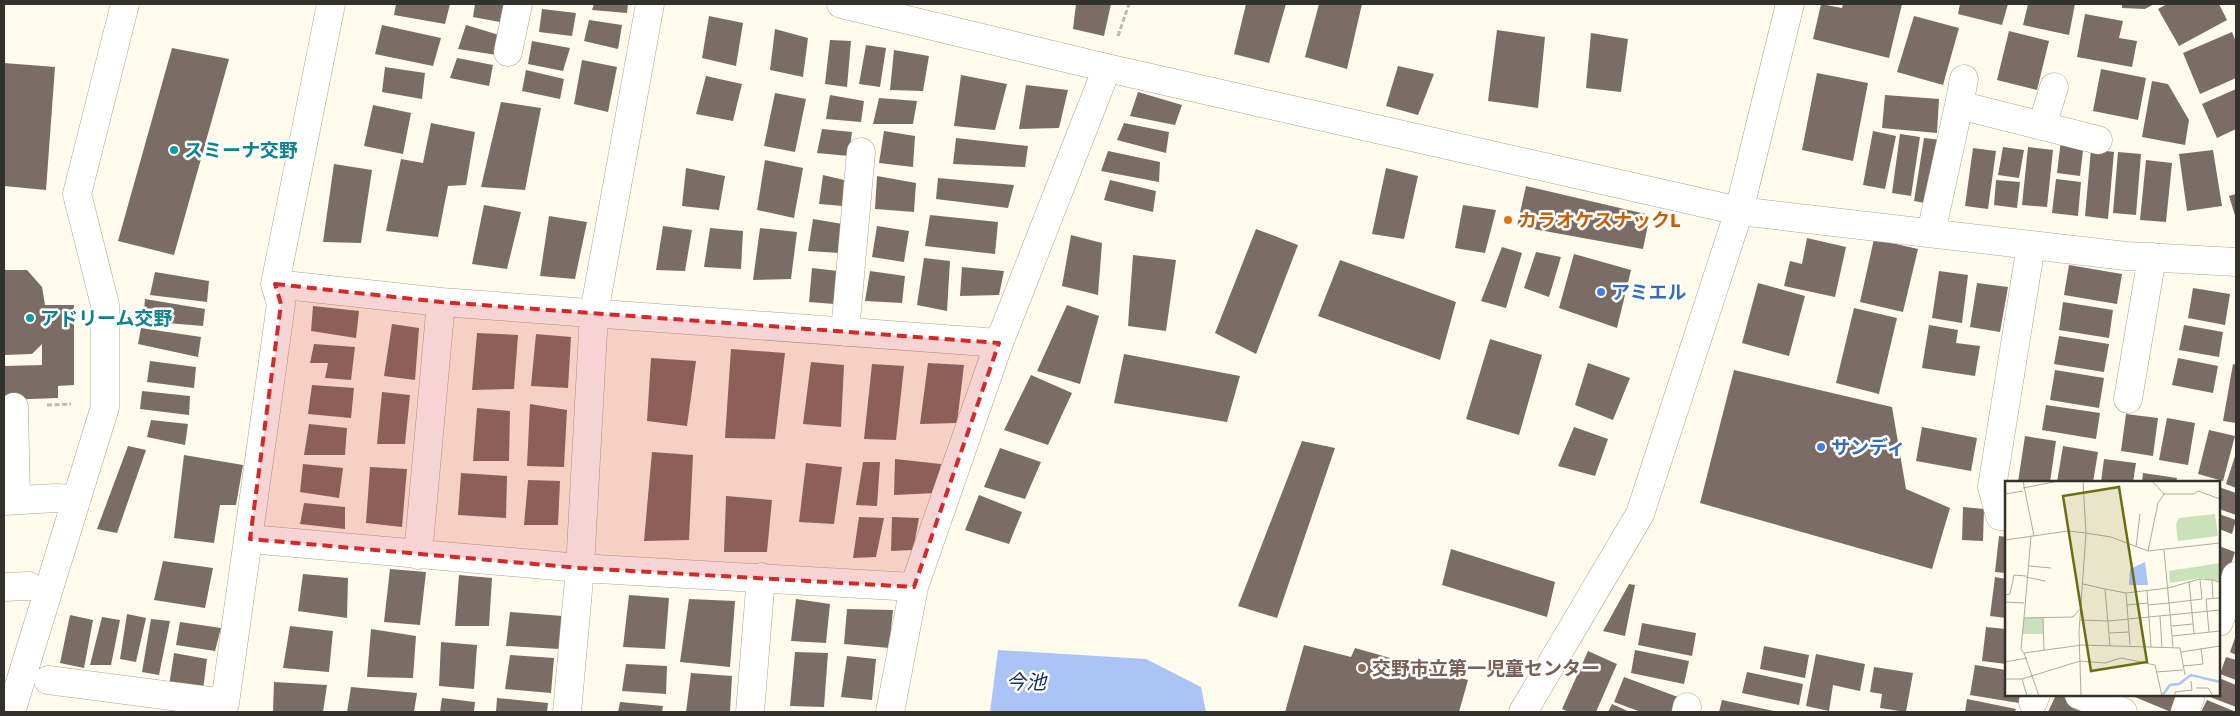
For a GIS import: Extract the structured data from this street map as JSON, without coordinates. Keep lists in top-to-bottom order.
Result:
{
  "water": ["今池"],
  "places": [
    "スミーナ交野",
    "カラオケスナックL",
    "アミエル",
    "アドリーム交野",
    "サンディ",
    "交野市立第一児童センター"
  ]
}
